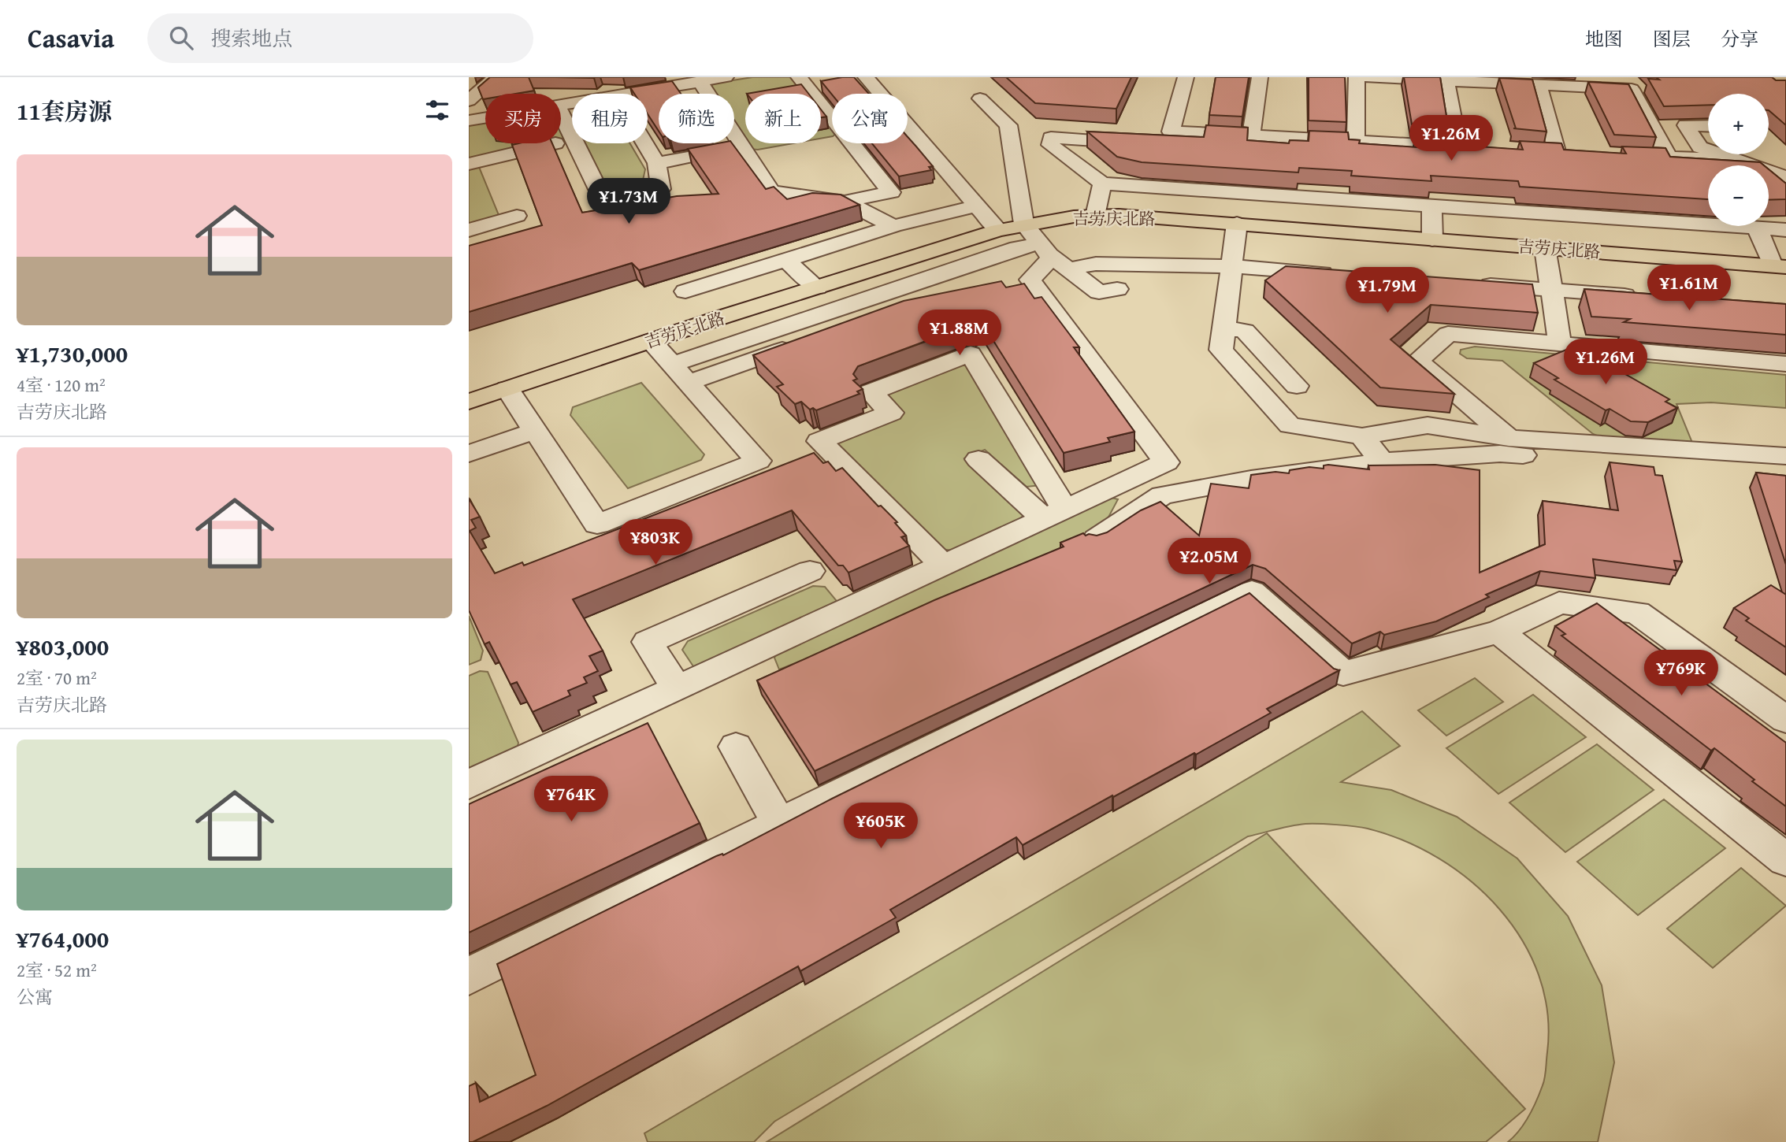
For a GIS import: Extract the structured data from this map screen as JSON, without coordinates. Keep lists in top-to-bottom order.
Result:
{
  "streets": {
    "main road": ["吉劳庆北路"]
  },
  "page": {
    "header": "Casavia",
    "search": "搜索地点",
    "nav": ["地图", "图层", "分享"],
    "heading": "11套房源",
    "map_buttons": ["+", "−"],
    "chip": [
      "买房",
      "租房",
      "筛选",
      "新上",
      "公寓"
    ],
    "price": [
      "¥1.26M",
      "¥1.73M",
      "¥1.61M",
      "¥1.79M",
      "¥1.88M",
      "¥1.26M",
      "¥803K",
      "¥2.05M",
      "¥769K",
      "¥764K",
      "¥605K"
    ],
    "list": [
      {
        "name": "¥1,730,000",
        "note": "4室 · 120 m² · 吉劳庆北路"
      },
      {
        "name": "¥803,000",
        "note": "2室 · 70 m² · 吉劳庆北路"
      },
      {
        "name": "¥764,000",
        "note": "2室 · 52 m² · 公寓"
      }
    ]
  }
}
